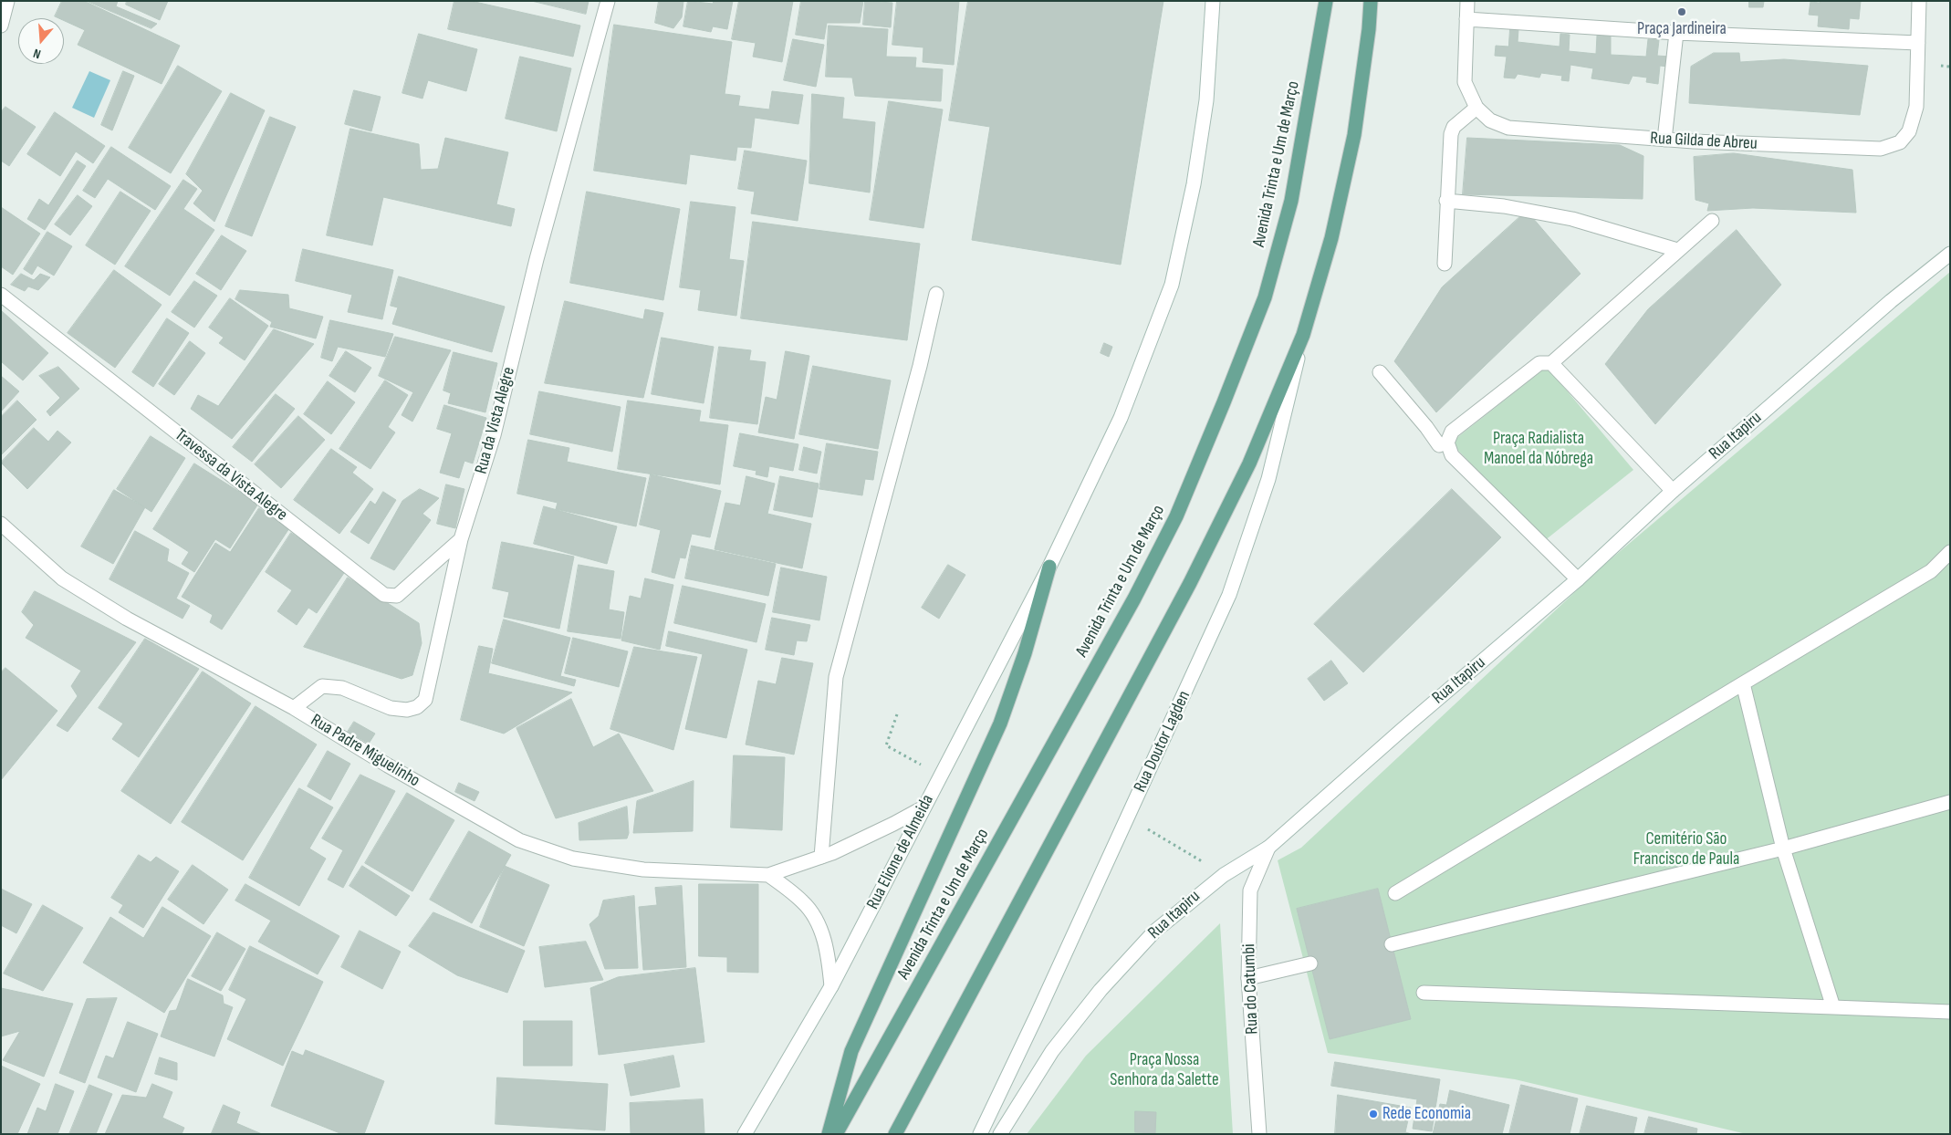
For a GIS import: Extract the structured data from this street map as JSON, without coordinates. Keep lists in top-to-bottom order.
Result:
{
  "streets": {
    "main road": ["Avenida Trinta e Um de Março"],
    "street": [
      "Rua Gilda de Abreu",
      "Rua da Vista Alegre",
      "Rua Itapiru",
      "Travessa da Vista Alegre",
      "Rua Doutor Lagden",
      "Rua Padre Miguelinho",
      "Rua Elione de Almeida",
      "Rua do Catumbi"
    ]
  },
  "crossings": [
    ["Rua da Vista Alegre", "Travessa da Vista Alegre"],
    ["Rua da Vista Alegre", "Rua Padre Miguelinho"],
    ["Rua Itapiru", "Rua do Catumbi"],
    ["Rua Padre Miguelinho", "Rua Elione de Almeida"]
  ],
  "parks": ["Praça Radialista Manoel da Nóbrega", "Cemitério São Francisco de Paula", "Praça Nossa Senhora da Salette"],
  "places": ["Praça Jardineira", "Rede Economia"],
  "north": "bottom"
}
